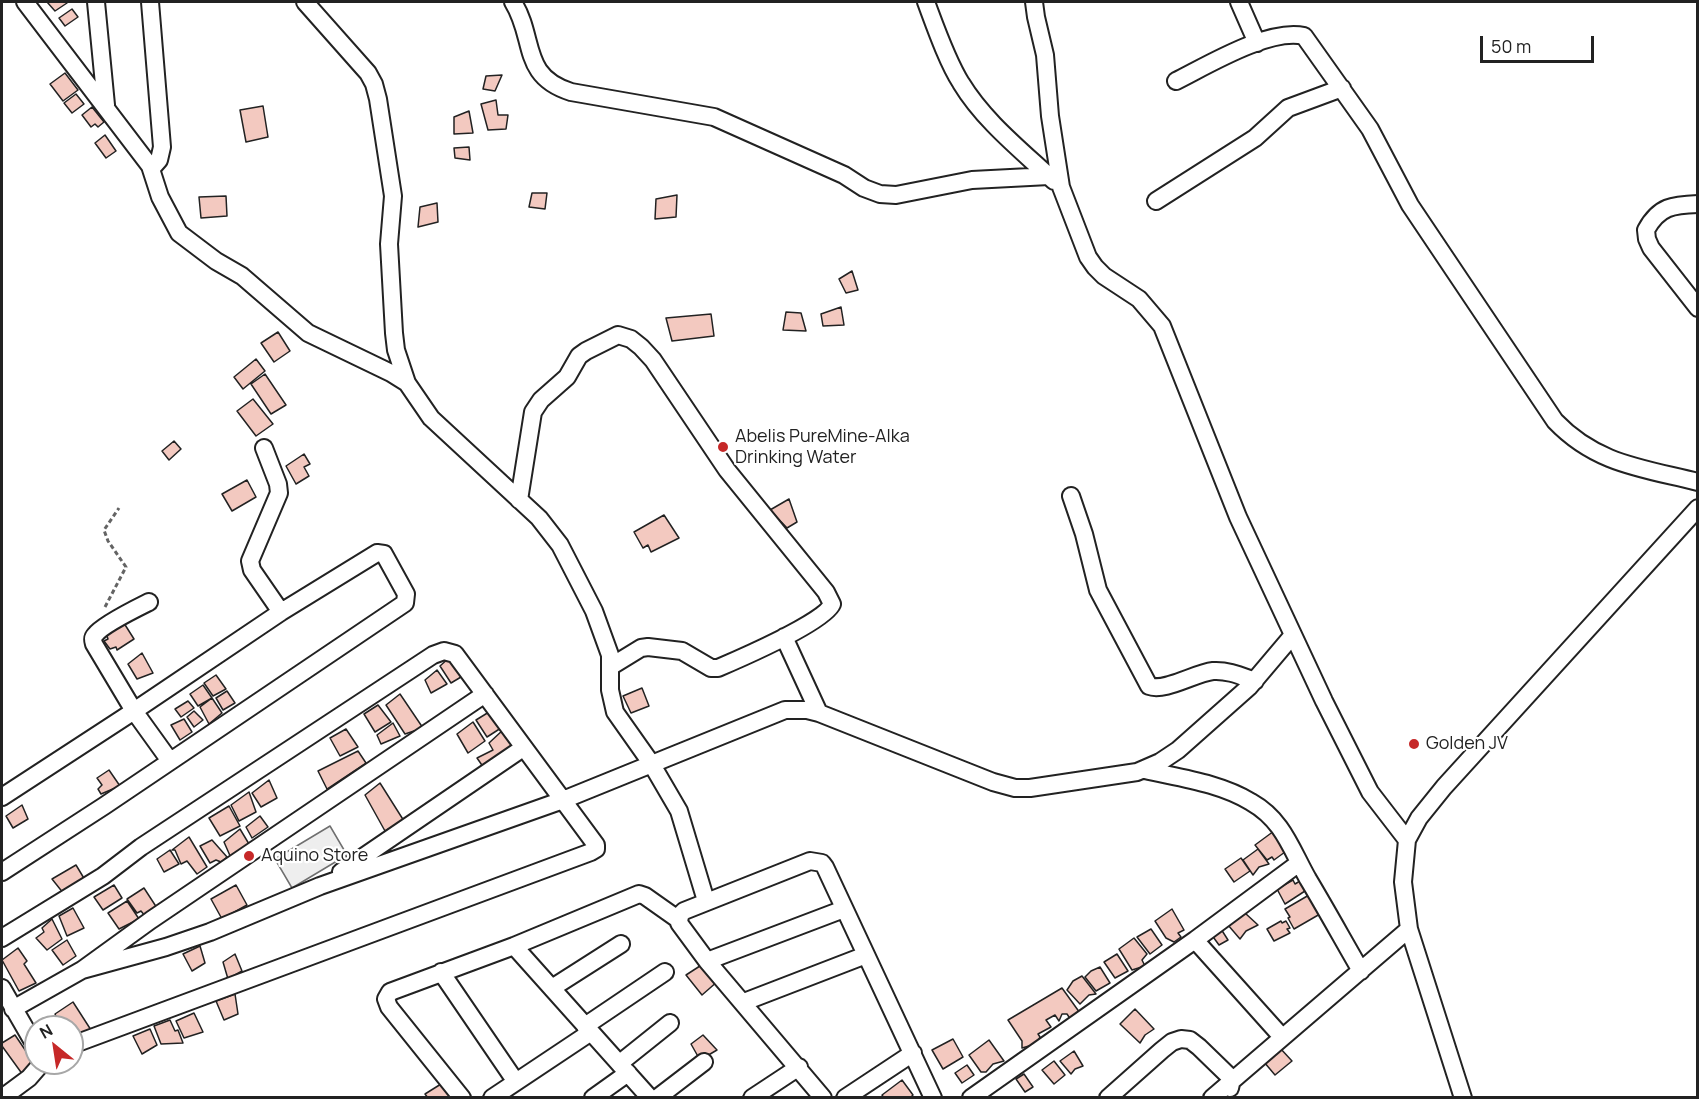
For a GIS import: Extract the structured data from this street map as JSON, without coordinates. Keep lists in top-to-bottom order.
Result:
{
  "places": ["Abelis PureMine-Alka Drinking Water", "Golden JV", "Aquino Store"],
  "scale_bar": "50 m",
  "north": "top left"
}
